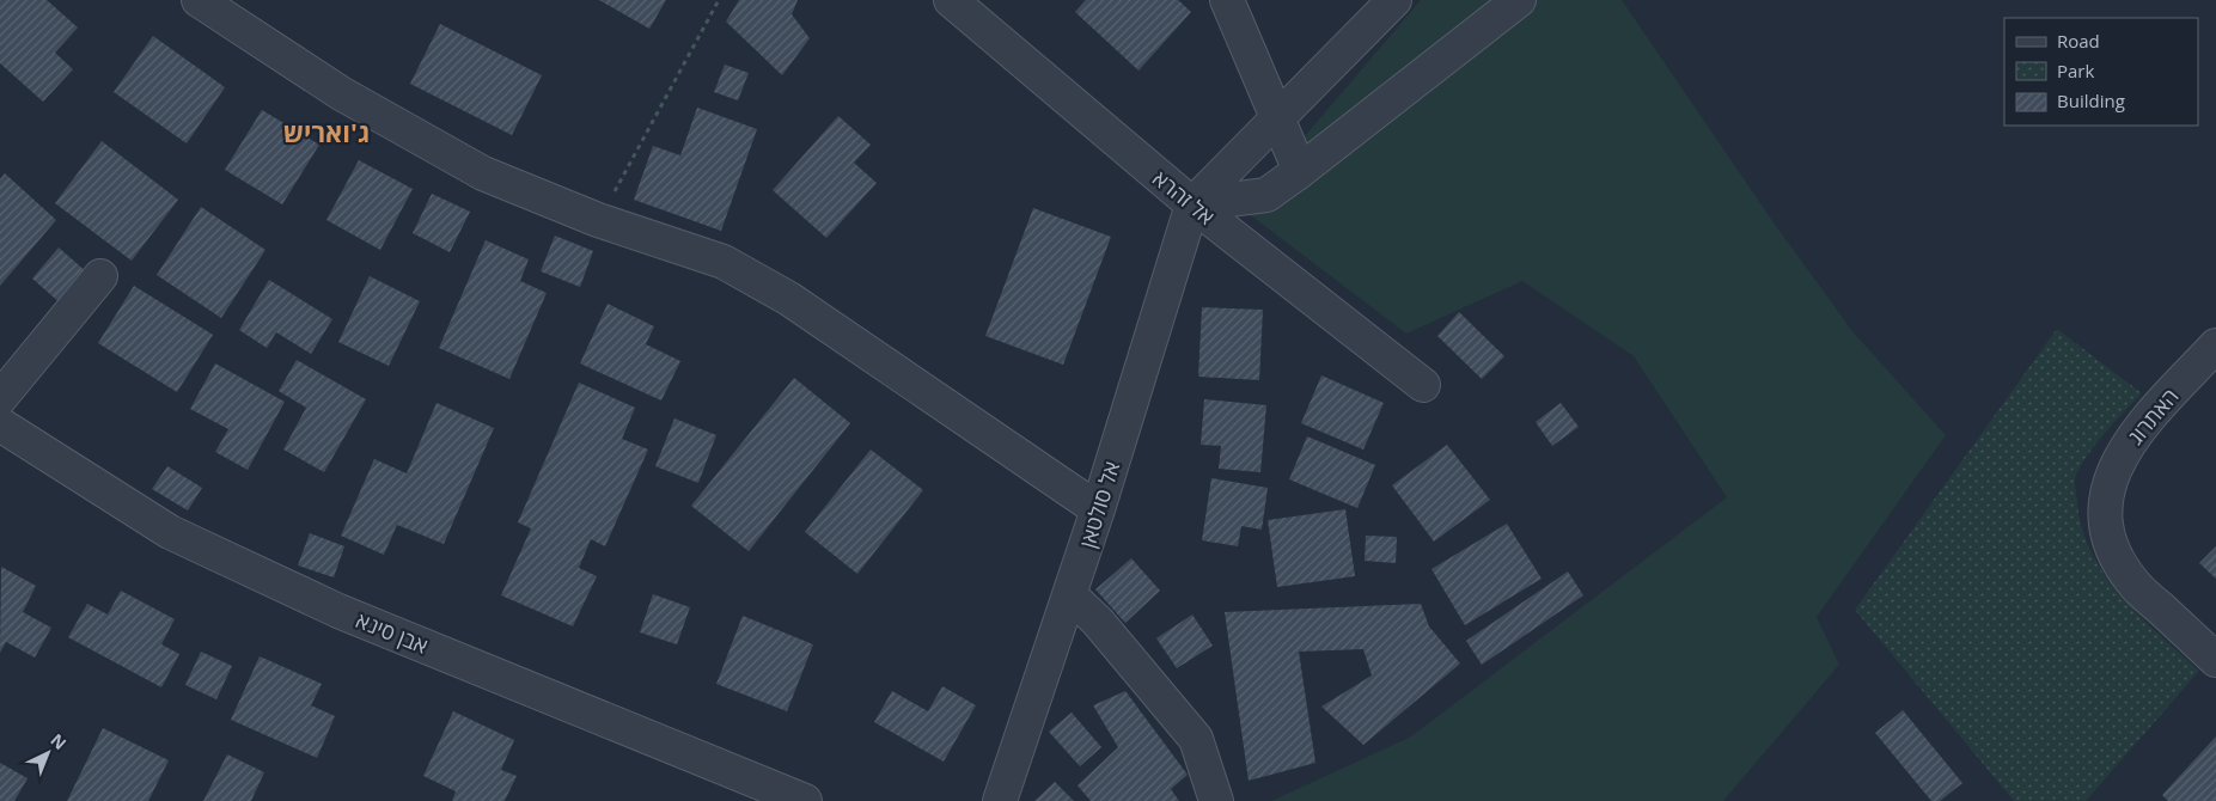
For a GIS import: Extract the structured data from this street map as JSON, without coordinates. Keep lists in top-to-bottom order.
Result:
{
  "streets": {
    "street": [
      "אל זהרא",
      "האתרוג",
      "אל סולטאן",
      "אבן סינא"
    ]
  },
  "crossings": [
    ["אל זהרא", "אל סולטאן"]
  ],
  "districts": ["ג'ואריש"],
  "legend": ["Road", "Park", "Building"],
  "north": "top right"
}
